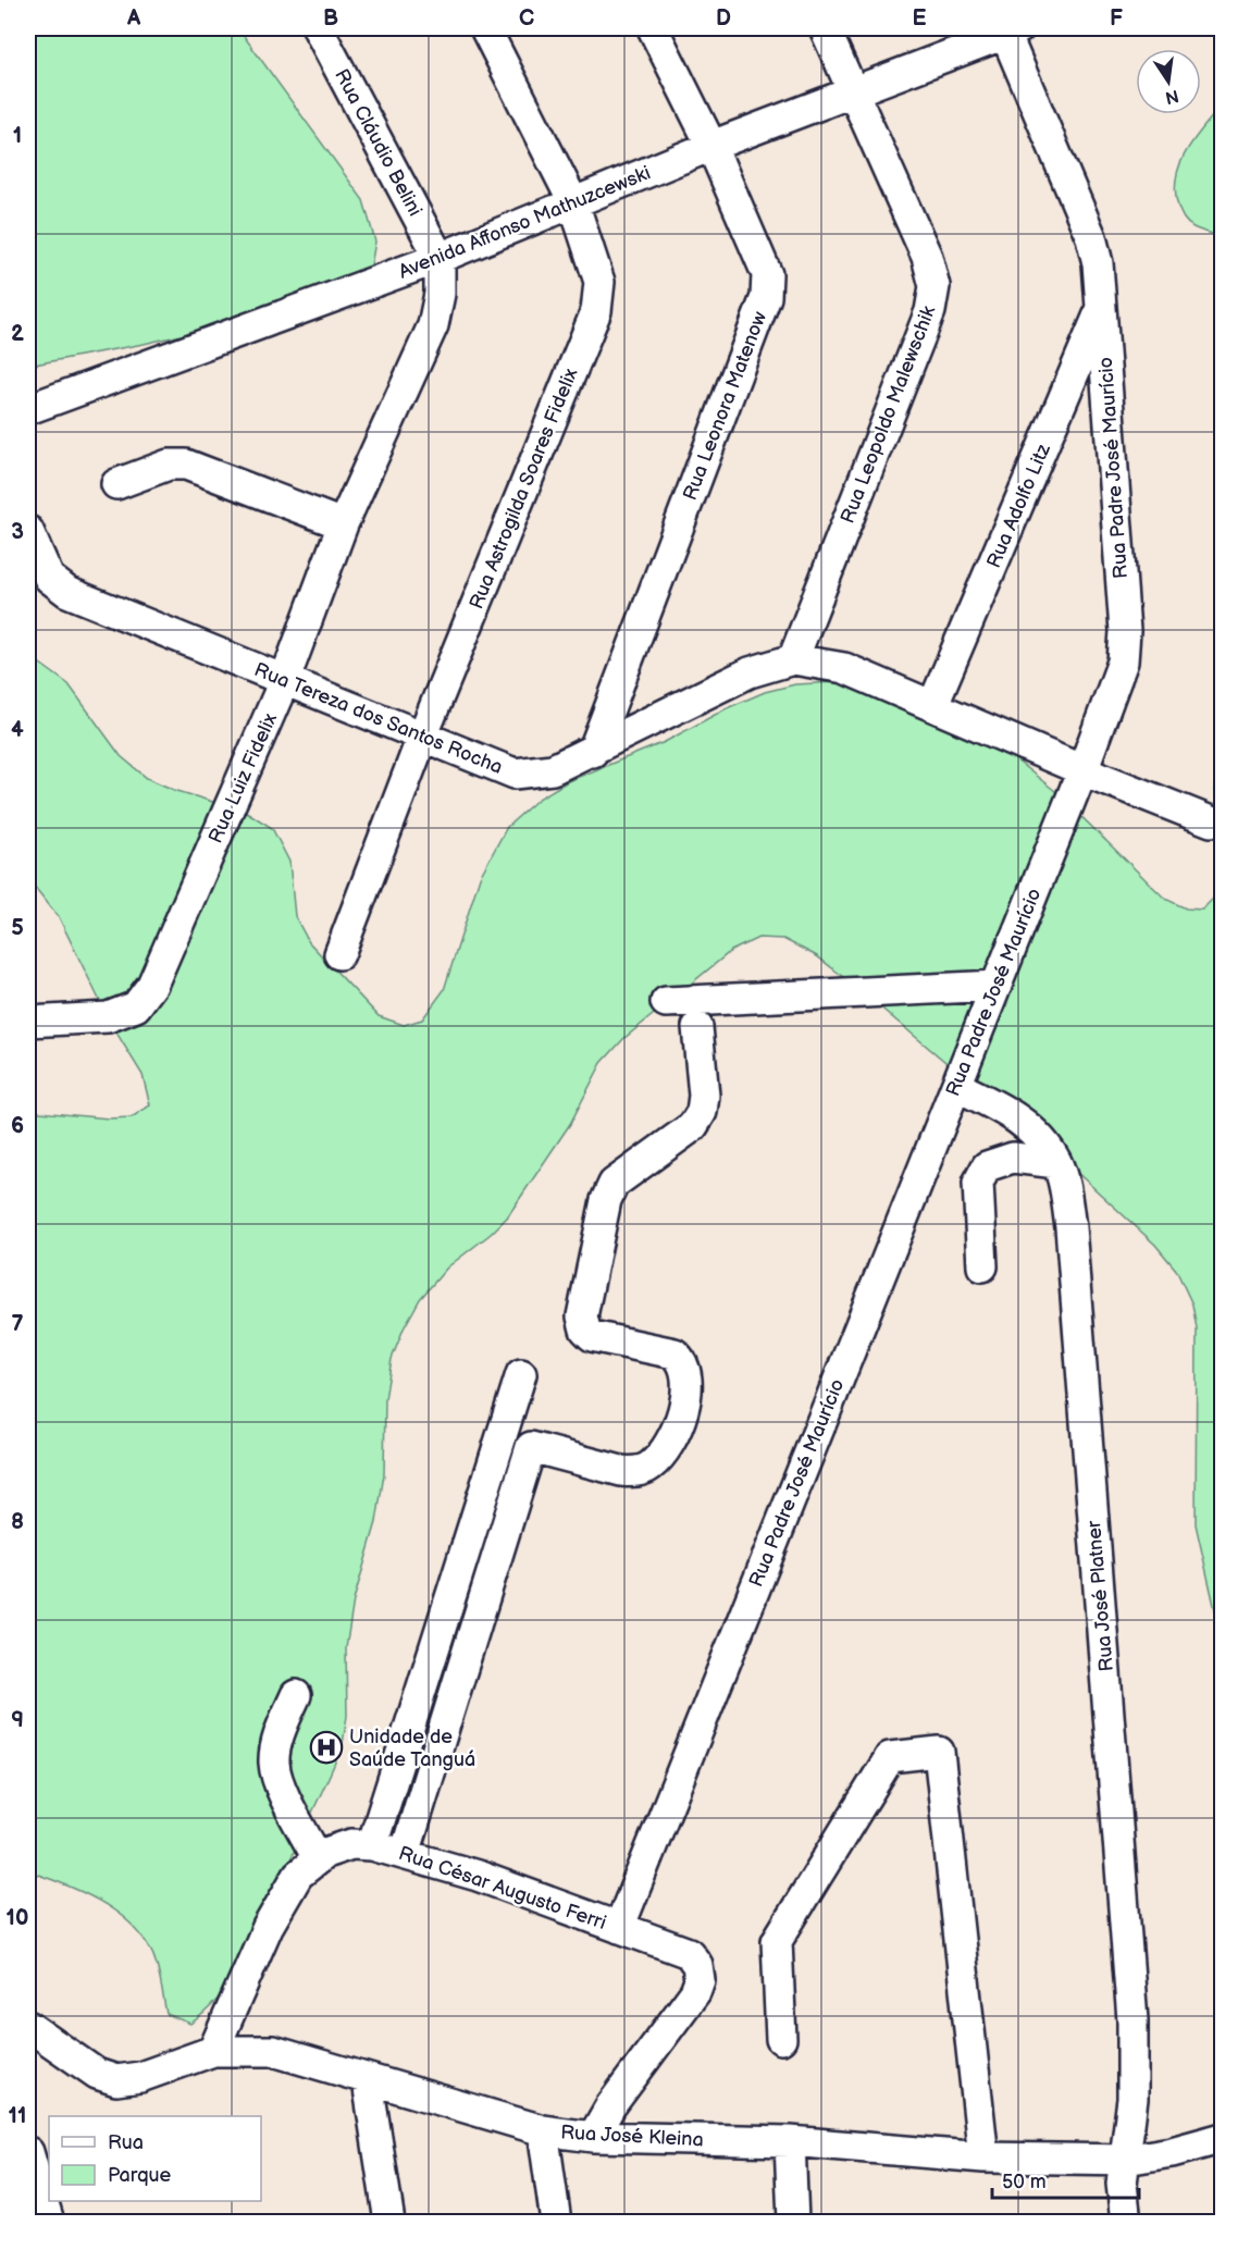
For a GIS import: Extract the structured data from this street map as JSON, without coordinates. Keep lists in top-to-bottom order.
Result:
{
  "streets": {
    "street": [
      "Rua Cláudio Belini",
      "Avenida Affonso Mathuzcewski",
      "Rua Leonora Matenow",
      "Rua Leopoldo Malewschik",
      "Rua Padre José Maurício",
      "Rua Astrogilda Soares Fidelix",
      "Rua Adolfo Litz",
      "Rua Tereza dos Santos Rocha",
      "Rua Luiz Fidelix",
      "Rua José Platner",
      "Rua César Augusto Ferri",
      "Rua José Kleina"
    ]
  },
  "crossings": [
    ["Rua Cláudio Belini", "Avenida Affonso Mathuzcewski"],
    ["Rua Cláudio Belini", "Rua Luiz Fidelix"],
    ["Avenida Affonso Mathuzcewski", "Rua Leonora Matenow"],
    ["Avenida Affonso Mathuzcewski", "Rua Leopoldo Malewschik"],
    ["Avenida Affonso Mathuzcewski", "Rua Padre José Maurício"],
    ["Avenida Affonso Mathuzcewski", "Rua Astrogilda Soares Fidelix"],
    ["Avenida Affonso Mathuzcewski", "Rua Luiz Fidelix"],
    ["Rua Leonora Matenow", "Rua Tereza dos Santos Rocha"],
    ["Rua Leopoldo Malewschik", "Rua Tereza dos Santos Rocha"],
    ["Rua Padre José Maurício", "Rua Adolfo Litz"],
    ["Rua Padre José Maurício", "Rua Tereza dos Santos Rocha"],
    ["Rua Padre José Maurício", "Rua José Platner"],
    ["Rua Padre José Maurício", "Rua César Augusto Ferri"],
    ["Rua Astrogilda Soares Fidelix", "Rua Tereza dos Santos Rocha"],
    ["Rua Adolfo Litz", "Rua Tereza dos Santos Rocha"],
    ["Rua Tereza dos Santos Rocha", "Rua Luiz Fidelix"],
    ["Rua José Platner", "Rua José Kleina"],
    ["Rua César Augusto Ferri", "Rua José Kleina"]
  ],
  "places": {
    "hospital": ["Unidade de Saúde Tanguá"]
  },
  "legend": ["Rua", "Parque"],
  "scale_bar": "50 m",
  "north": "bottom",
  "grid": {
    "columns": [
      "A",
      "B",
      "C",
      "D",
      "E",
      "F"
    ],
    "rows": [
      "1",
      "2",
      "3",
      "4",
      "5",
      "6",
      "7",
      "8",
      "9",
      "10",
      "11"
    ]
  }
}
